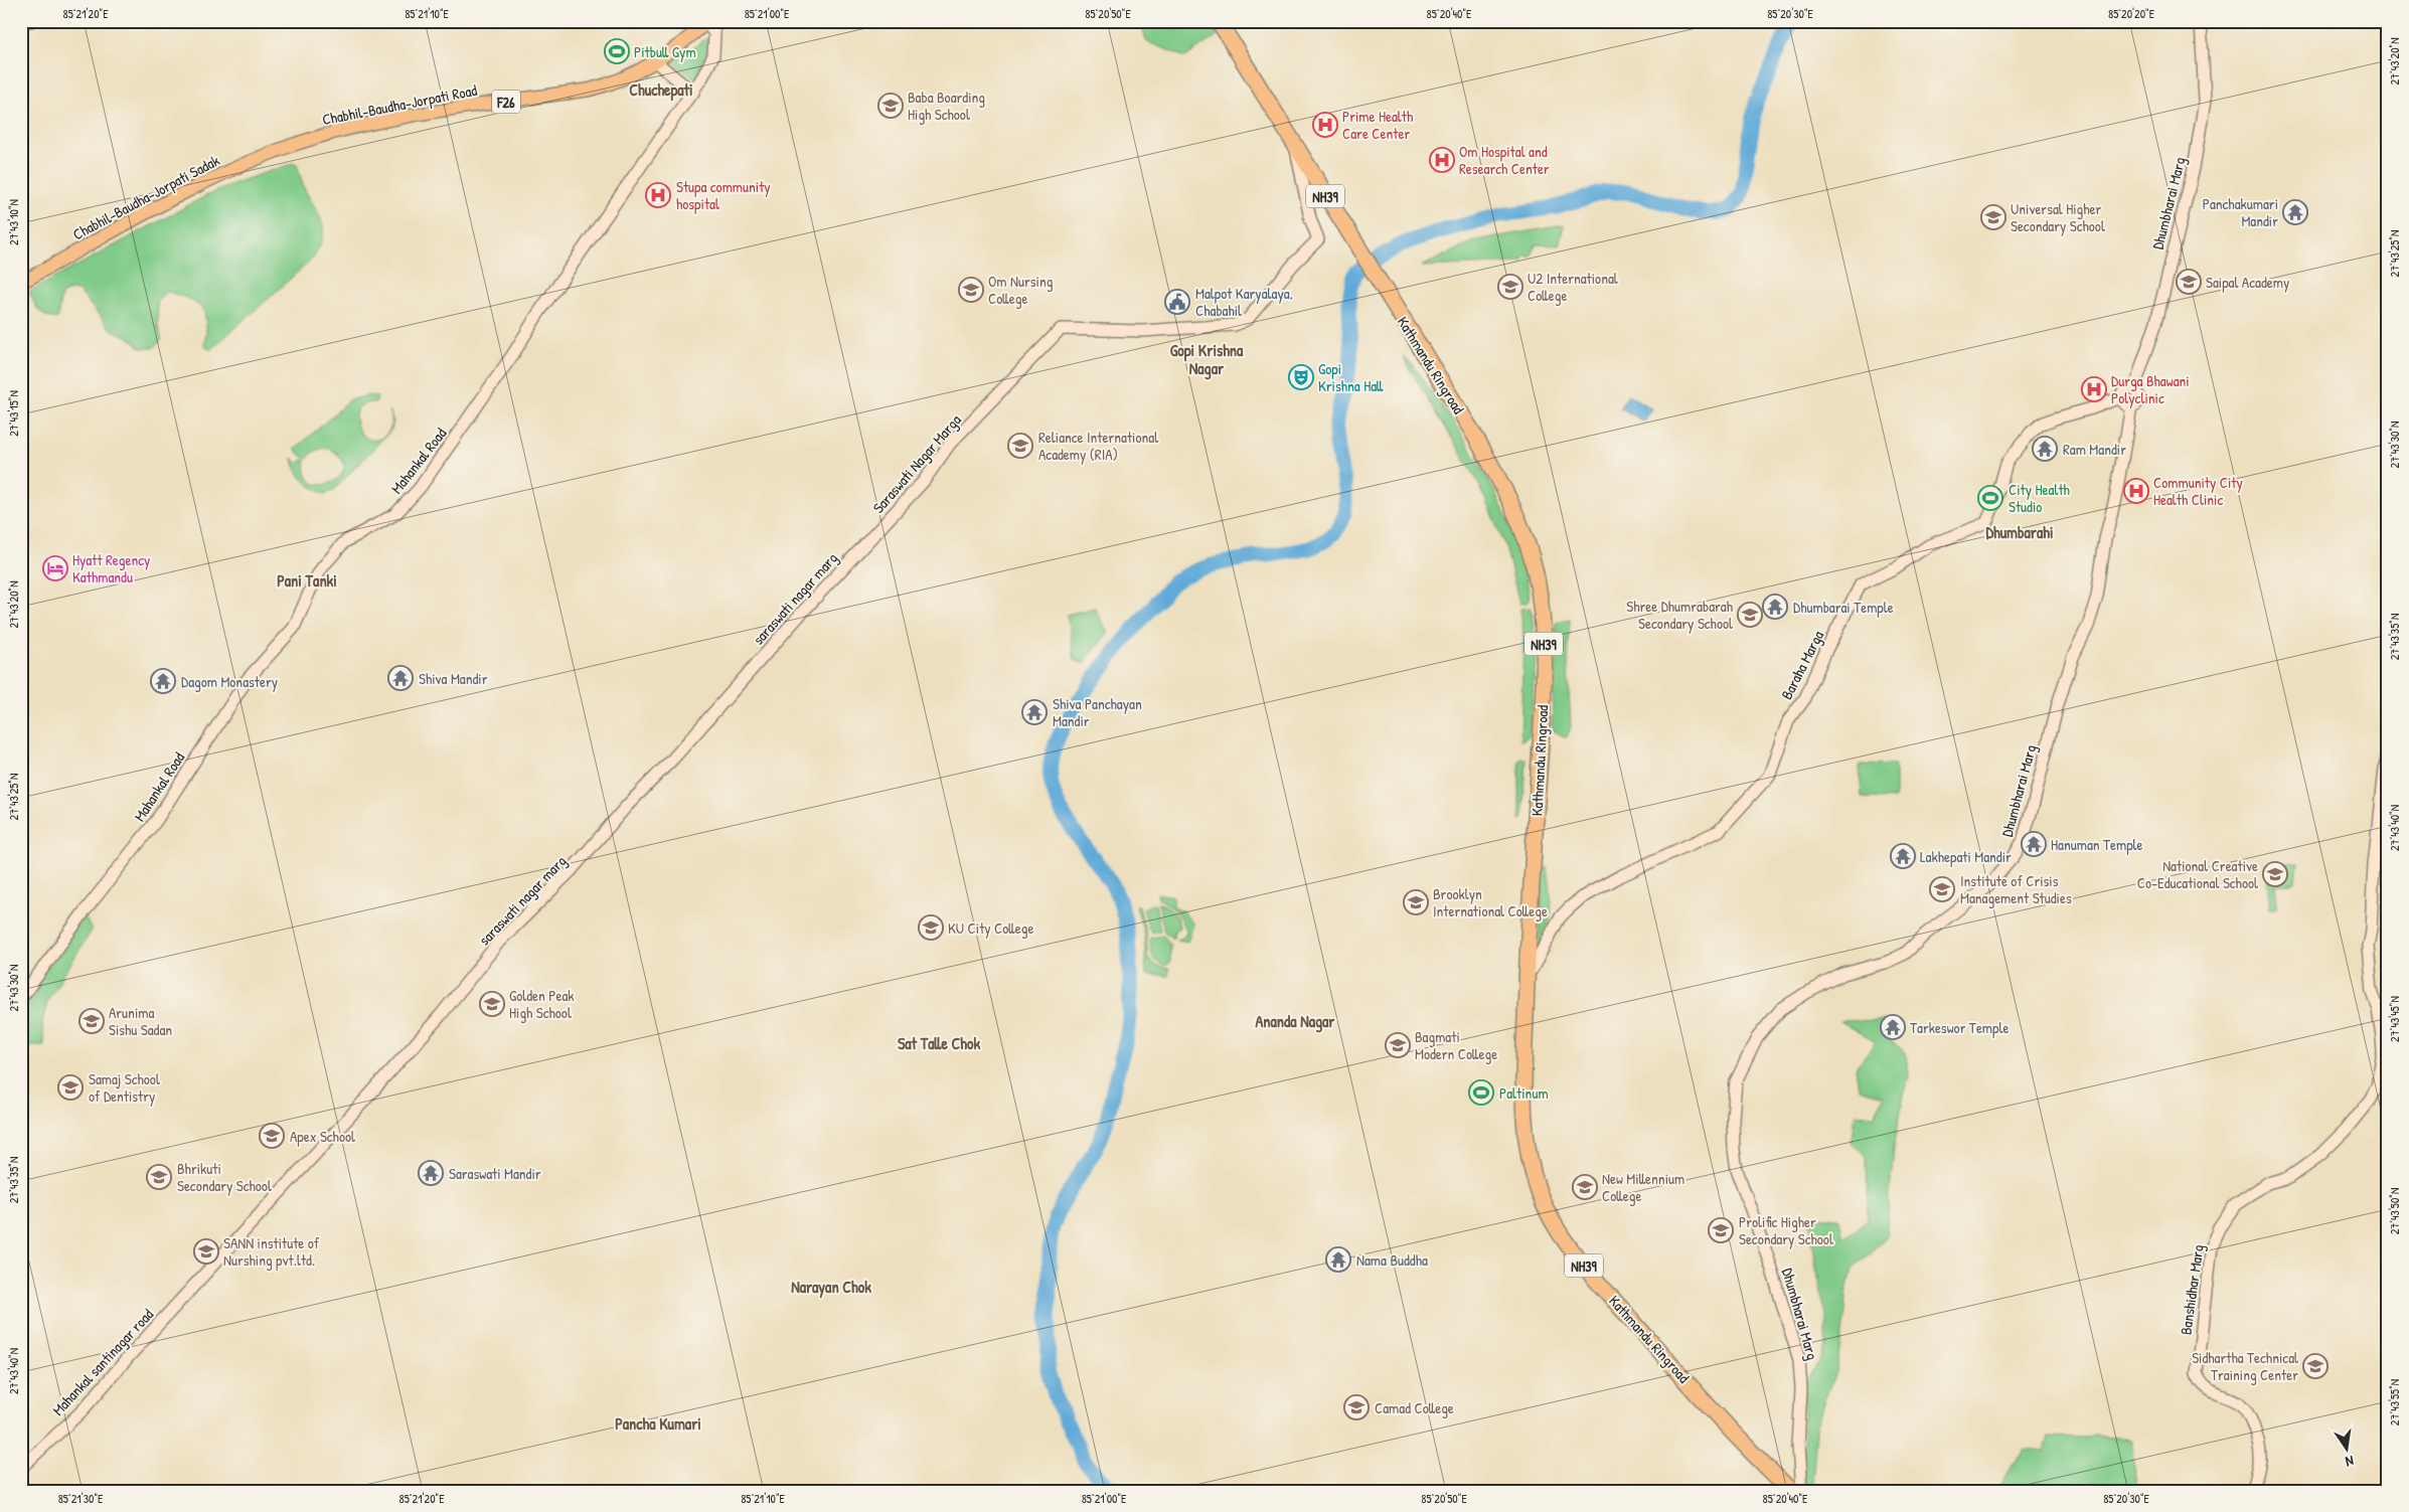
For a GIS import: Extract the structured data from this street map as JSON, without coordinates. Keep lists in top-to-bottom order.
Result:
{
  "streets": {
    "highway": ["NH39", "Kathmandu Ringroad"],
    "main road": [
      "F26",
      "Chabhil-Baudha-Jorpati Sadak",
      "Dhumbharai Marg",
      "Mahankal Road",
      "Saraswati Nagar Marga",
      "Baraha Marga",
      "Banshidhar Marg",
      "Mahankal santinagar road"
    ]
  },
  "crossings": [
    ["F26", "Chabhil-Baudha-Jorpati Sadak"],
    ["F26", "Mahankal Road"],
    ["Dhumbharai Marg", "Baraha Marga"],
    ["Kathmandu Ringroad", "Saraswati Nagar Marga"],
    ["Kathmandu Ringroad", "Baraha Marga"],
    ["Saraswati Nagar Marga", "Mahankal santinagar road"]
  ],
  "districts": [
    "Chuchepati",
    "Gopi Krishna Nagar",
    "Dhumbarahi",
    "Pani Tanki",
    "Ananda Nagar",
    "Sat Talle Chok",
    "Narayan Chok",
    "Pancha Kumari"
  ],
  "places": {
    "sports": ["Pitbull Gym", "City Health Studio", "Paltinum"],
    "school or university": [
      "Baba Boarding High School",
      "Universal Higher Secondary School",
      "Saipal Academy",
      "U2 International College",
      "Om Nursing College",
      "Reliance International Academy (RIA)",
      "Shree Dhumrabarah Secondary School",
      "National Creative Co-Educational School",
      "Institute of Crisis Management Studies",
      "Brooklyn International College",
      "KU City College",
      "Golden Peak High School",
      "Arunima Sishu Sadan",
      "Bagmati Modern College",
      "Samaj School of Dentistry",
      "Apex School",
      "Bhrikuti Secondary School",
      "New Millennium College",
      "Prolific Higher Secondary School",
      "SANN institute of Nurshing pvt.ltd.",
      "Sidhartha Technical Training Center",
      "Camad College"
    ],
    "hospital": [
      "Prime Health Care Center",
      "Om Hospital and Research Center",
      "Stupa community hospital",
      "Durga Bhawani Polyclinic",
      "Community City Health Clinic"
    ],
    "temple": [
      "Panchakumari Mandir",
      "Ram Mandir",
      "Dhumbarai Temple",
      "Shiva Mandir",
      "Dagom Monastery",
      "Shiva Panchayan Mandir",
      "Hanuman Temple",
      "Lakhepati Mandir",
      "Tarkeswor Temple",
      "Saraswati Mandir",
      "Nama Buddha"
    ],
    "public building": ["Malpot Karyalaya, Chabahil"],
    "theatre": ["Gopi Krishna Hall"],
    "hotel": ["Hyatt Regency Kathmandu"]
  },
  "north": "bottom",
  "coordinates": [
    "85°21'20\"E",
    "85°21'10\"E",
    "85°21'00\"E",
    "85°20'50\"E",
    "85°20'40\"E",
    "85°20'30\"E",
    "85°20'20\"E",
    "27°43'20\"N",
    "27°43'10\"N",
    "27°43'25\"N",
    "27°43'15\"N",
    "27°43'30\"N",
    "27°43'35\"N",
    "27°43'40\"N",
    "27°43'45\"N",
    "27°43'50\"N",
    "27°43'55\"N",
    "85°21'30\"E"
  ]
}
